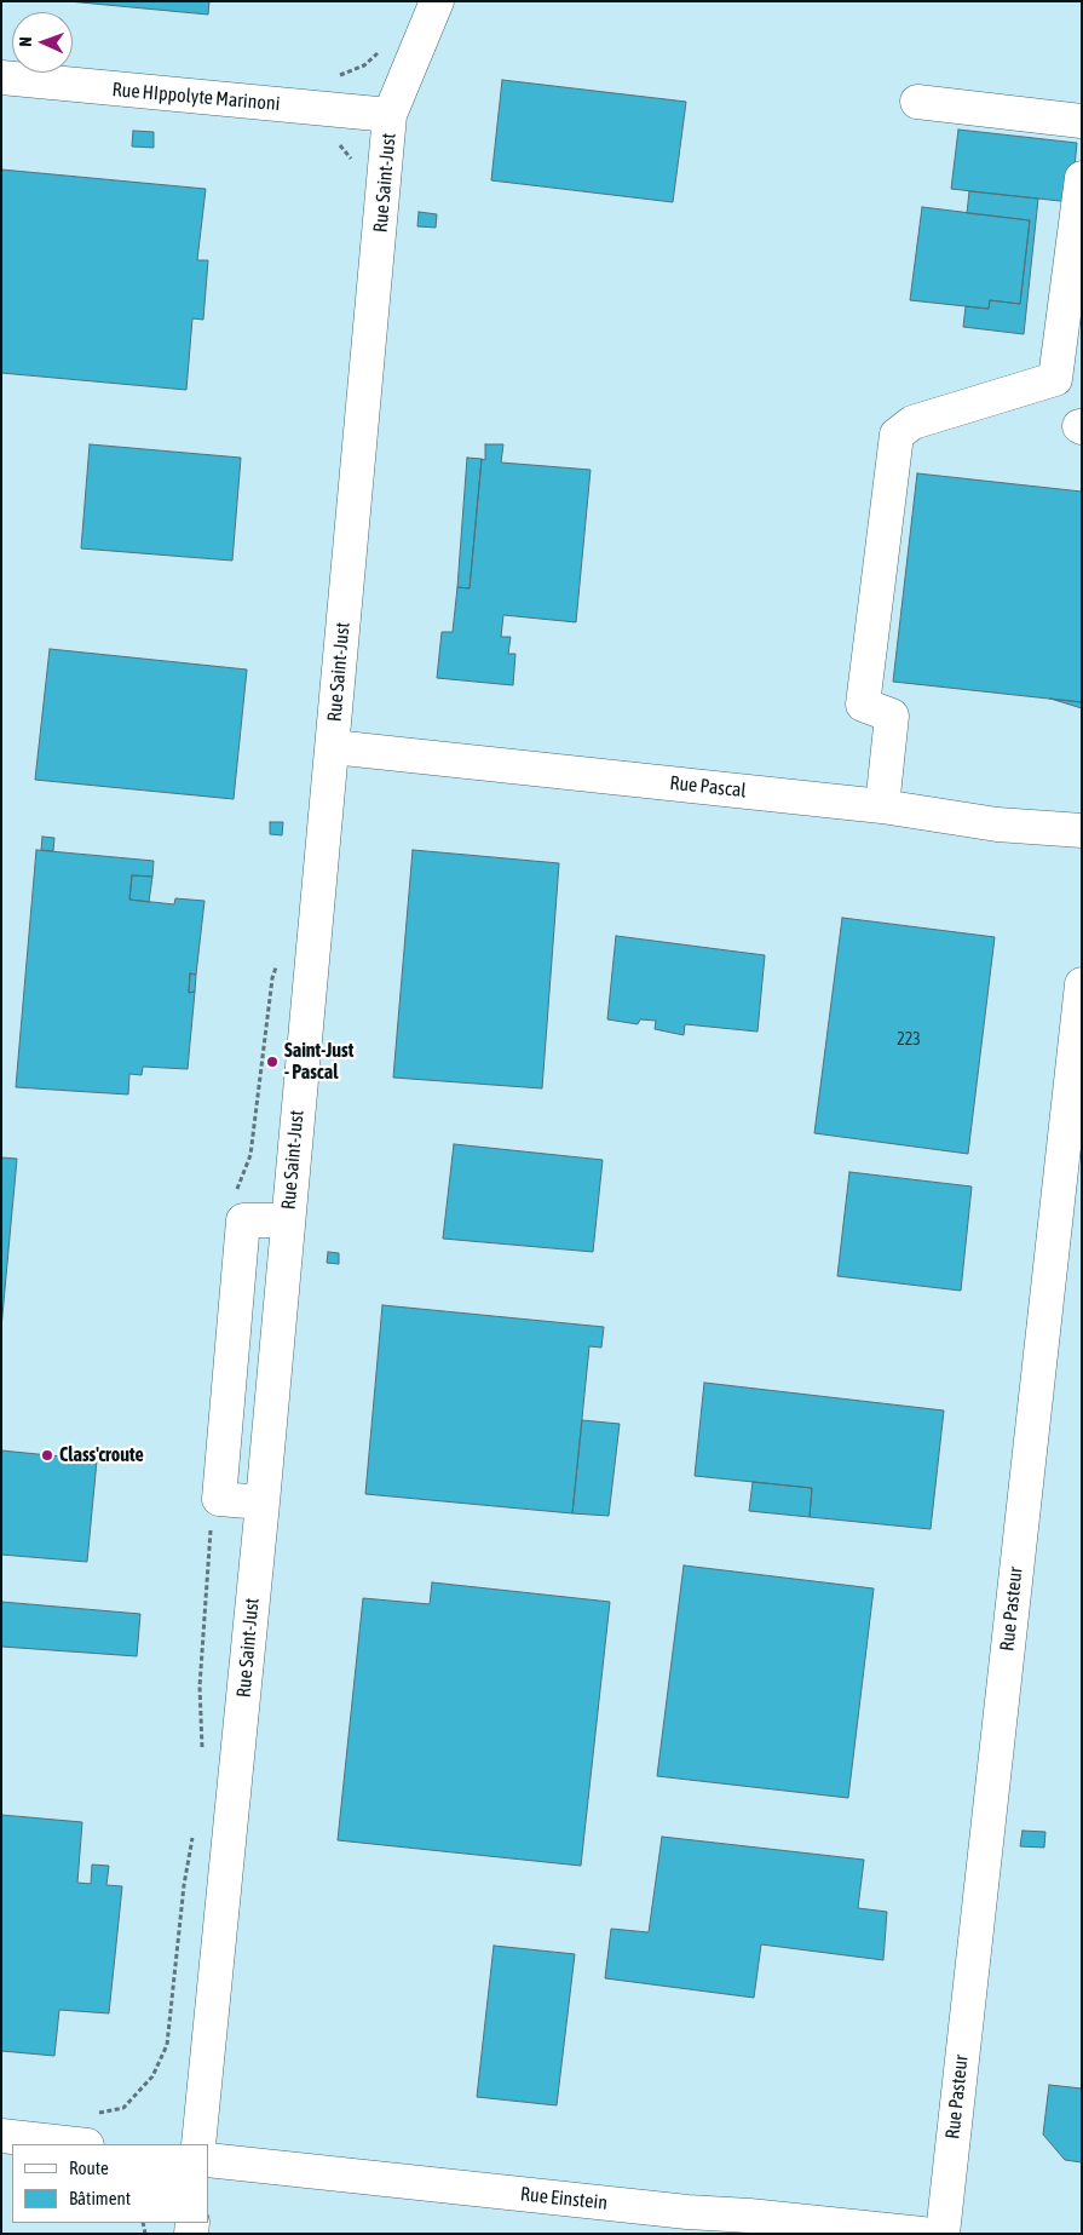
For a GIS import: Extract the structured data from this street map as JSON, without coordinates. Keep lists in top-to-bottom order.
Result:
{
  "streets": {
    "street": [
      "Rue HIppolyte Marinoni",
      "Rue Saint-Just",
      "Rue Pascal",
      "Rue Pasteur",
      "Rue Einstein"
    ]
  },
  "crossings": [
    ["Rue HIppolyte Marinoni", "Rue Saint-Just"],
    ["Rue Saint-Just", "Rue Pascal"]
  ],
  "places": ["Saint-Just - Pascal", "Class'croute"],
  "house_numbers": ["223"],
  "legend": ["Route", "Bâtiment"],
  "north": "left"
}
